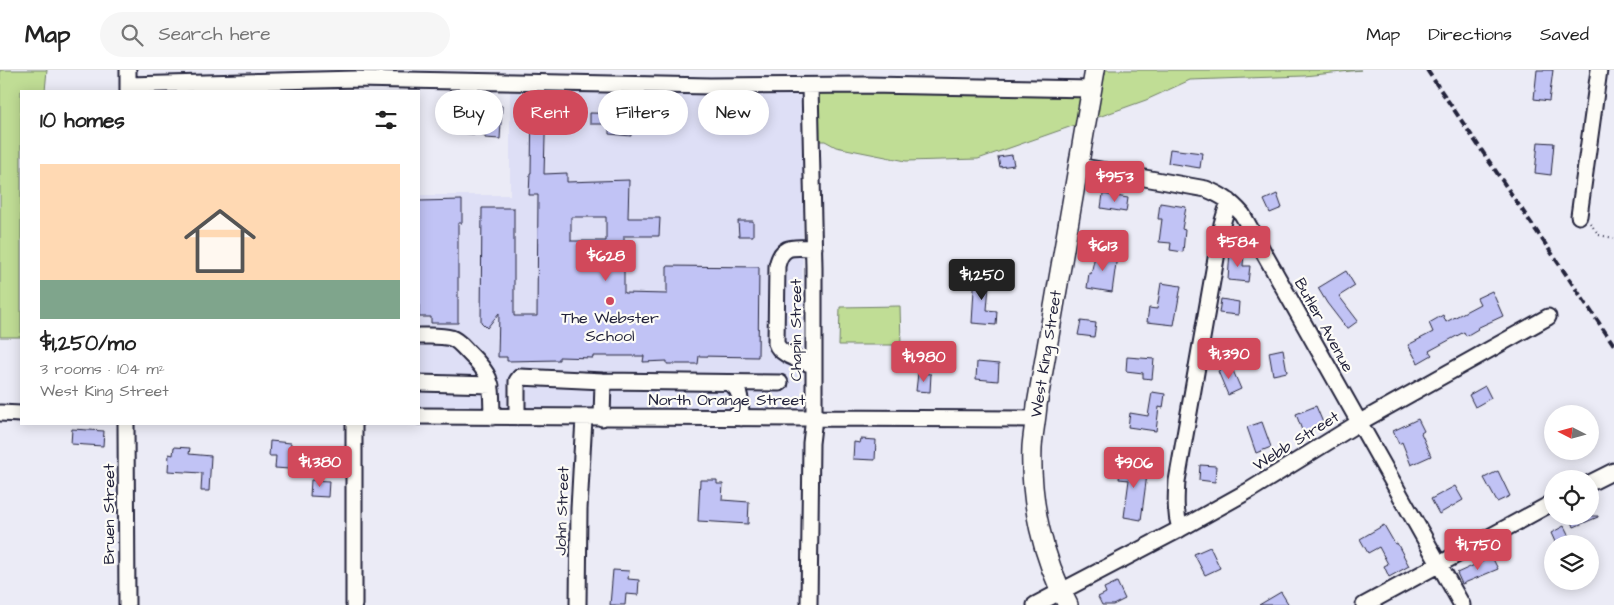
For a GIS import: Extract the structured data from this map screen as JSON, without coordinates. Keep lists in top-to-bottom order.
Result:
{
  "streets": {
    "main road": ["West King Street"],
    "street": [
      "Butler Avenue",
      "Chapin Street",
      "North Orange Street",
      "Webb Street",
      "John Street",
      "Bruen Street"
    ]
  },
  "crossings": [
    ["Butler Avenue", "West King Street"],
    ["Butler Avenue", "Webb Street"],
    ["Chapin Street", "North Orange Street"],
    ["West King Street", "North Orange Street"],
    ["West King Street", "Webb Street"],
    ["North Orange Street", "John Street"]
  ],
  "places": ["The Webster School"],
  "north": "left",
  "page": {
    "header": "Map",
    "search": "Search here",
    "nav": ["Map", "Directions", "Saved"],
    "chip": [
      "Buy",
      "Rent",
      "Filters",
      "New"
    ],
    "heading": "10 homes",
    "list": [
      {
        "name": "$1,250/mo",
        "note": "3 rooms · 104 m² · West King Street"
      }
    ],
    "price": [
      "$953",
      "$584",
      "$613",
      "$628",
      "$1,250",
      "$1,390",
      "$1,980",
      "$1,380",
      "$906",
      "$1,750"
    ]
  }
}
